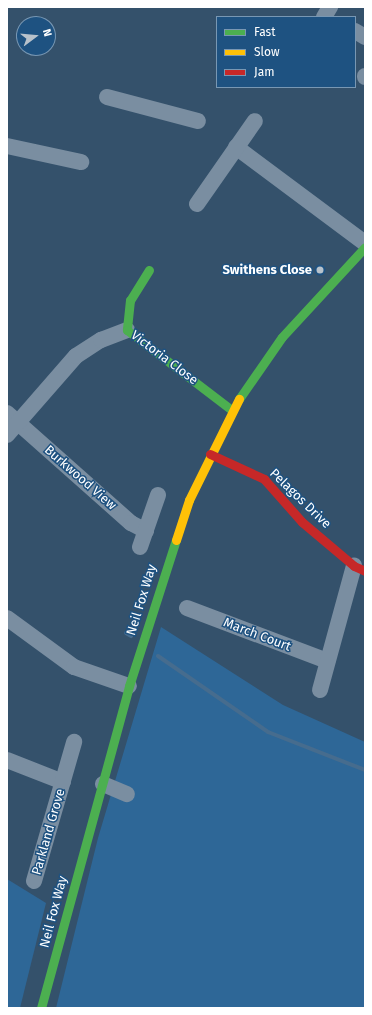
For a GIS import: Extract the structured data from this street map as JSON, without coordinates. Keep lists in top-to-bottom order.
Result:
{
  "streets": {
    "main road": ["Victoria Close", "Pelagos Drive", "Neil Fox Way"],
    "street": ["Burkwood View", "March Court", "Parkland Grove"]
  },
  "crossings": [
    ["Victoria Close", "Neil Fox Way"],
    ["Pelagos Drive", "Neil Fox Way"]
  ],
  "places": ["Swithens Close"],
  "legend": ["Fast", "Slow", "Jam"],
  "north": "right"
}
